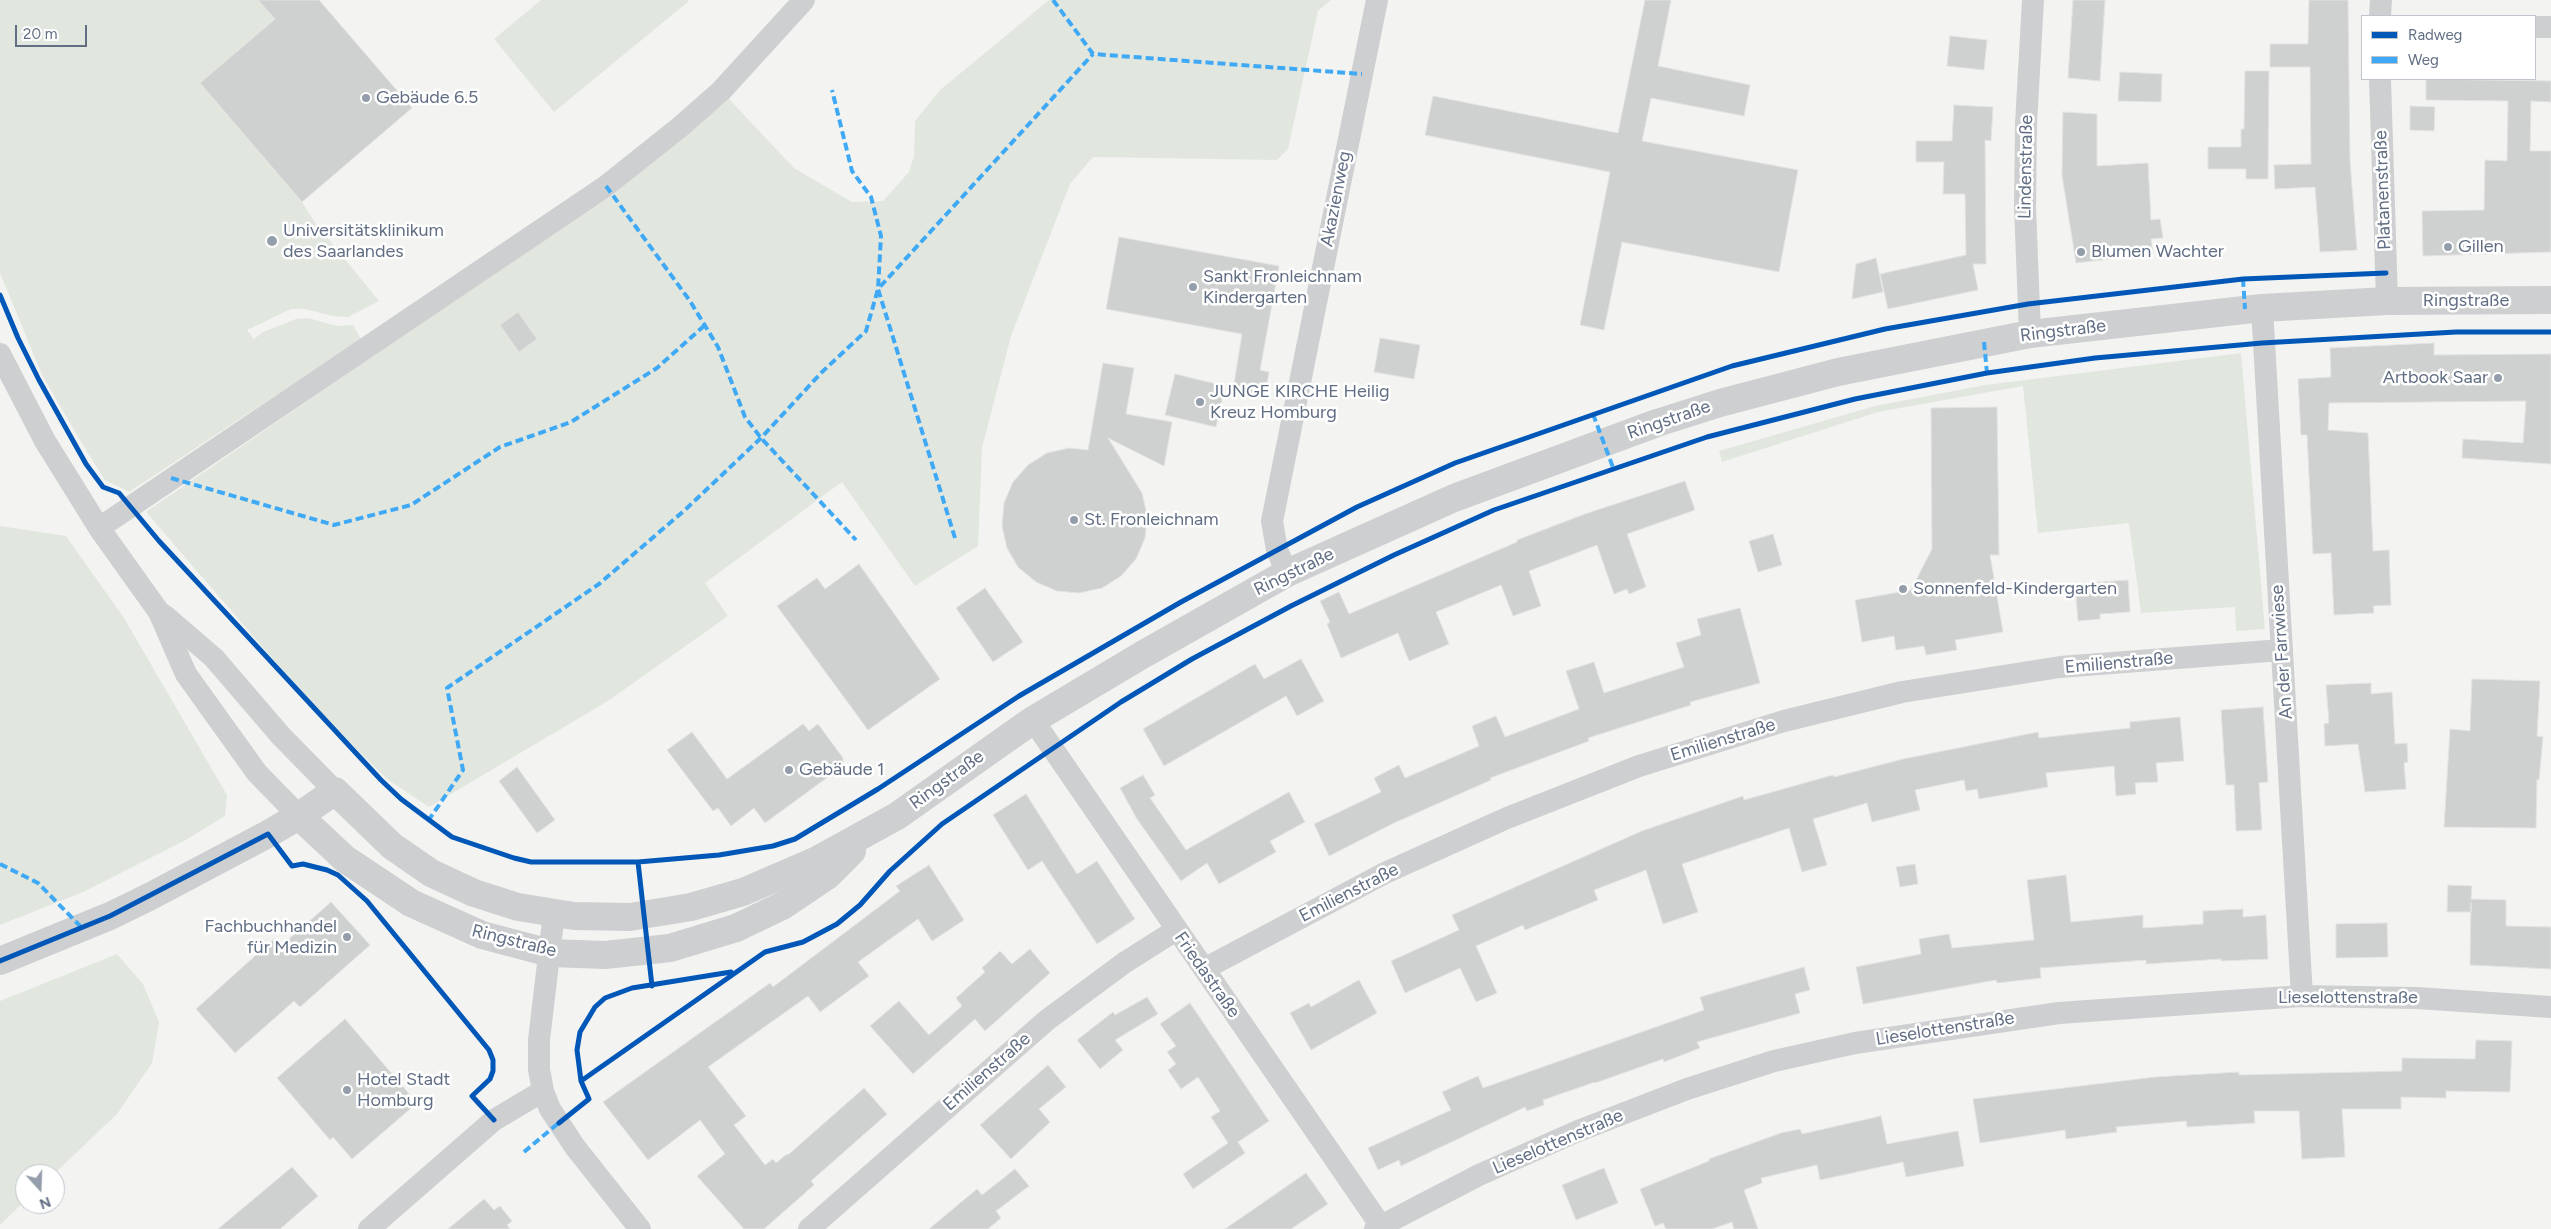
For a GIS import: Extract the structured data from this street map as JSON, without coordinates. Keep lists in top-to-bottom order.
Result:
{
  "streets": {
    "street": [
      "Lindenstraße",
      "Platanenstraße",
      "Akazienweg",
      "Ringstraße",
      "An der Farrwiese",
      "Emilienstraße",
      "Friedastraße",
      "Lieselottenstraße"
    ]
  },
  "crossings": [
    ["Lindenstraße", "Ringstraße"],
    ["Platanenstraße", "Ringstraße"],
    ["Akazienweg", "Ringstraße"],
    ["Ringstraße", "An der Farrwiese"],
    ["Ringstraße", "Friedastraße"],
    ["An der Farrwiese", "Emilienstraße"],
    ["An der Farrwiese", "Lieselottenstraße"],
    ["Emilienstraße", "Friedastraße"],
    ["Friedastraße", "Lieselottenstraße"]
  ],
  "places": [
    "Gebäude 6.5",
    "Universitätsklinikum des Saarlandes",
    "Gillen",
    "Blumen Wachter",
    "Sankt Fronleichnam Kindergarten",
    "Artbook Saar",
    "JUNGE KIRCHE Heilig Kreuz Homburg",
    "St. Fronleichnam",
    "Sonnenfeld-Kindergarten",
    "Gebäude 1",
    "Fachbuchhandel für Medizin",
    "Hotel Stadt Homburg"
  ],
  "legend": ["Radweg", "Weg"],
  "scale_bar": "20 m",
  "north": "bottom"
}
